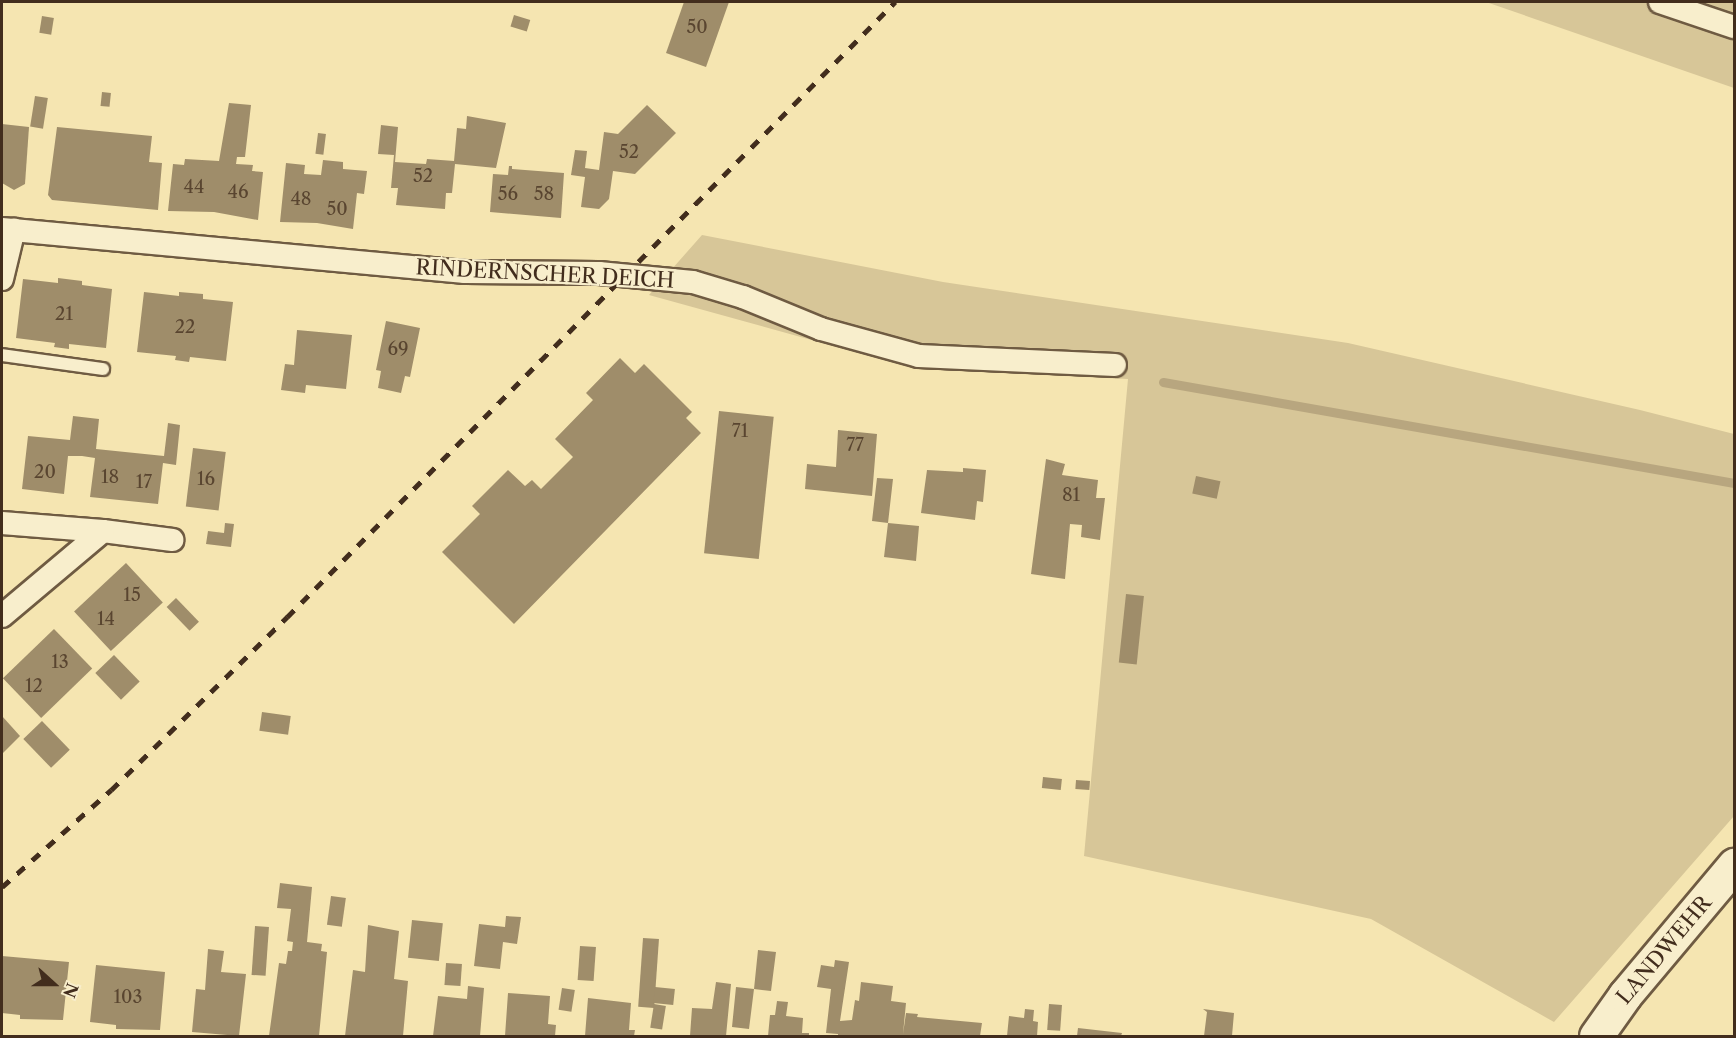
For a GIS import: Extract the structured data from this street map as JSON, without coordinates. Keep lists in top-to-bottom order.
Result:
{
  "streets": {
    "main road": ["LANDWEHR"],
    "street": ["RINDERNSCHER DEICH"]
  },
  "house_numbers": [
    "50",
    "52",
    "52",
    "44",
    "46",
    "56",
    "58",
    "48",
    "50",
    "21",
    "22",
    "69",
    "71",
    "77",
    "20",
    "18",
    "16",
    "17",
    "81",
    "15",
    "14",
    "13",
    "12",
    "103"
  ],
  "north": "right"
}
